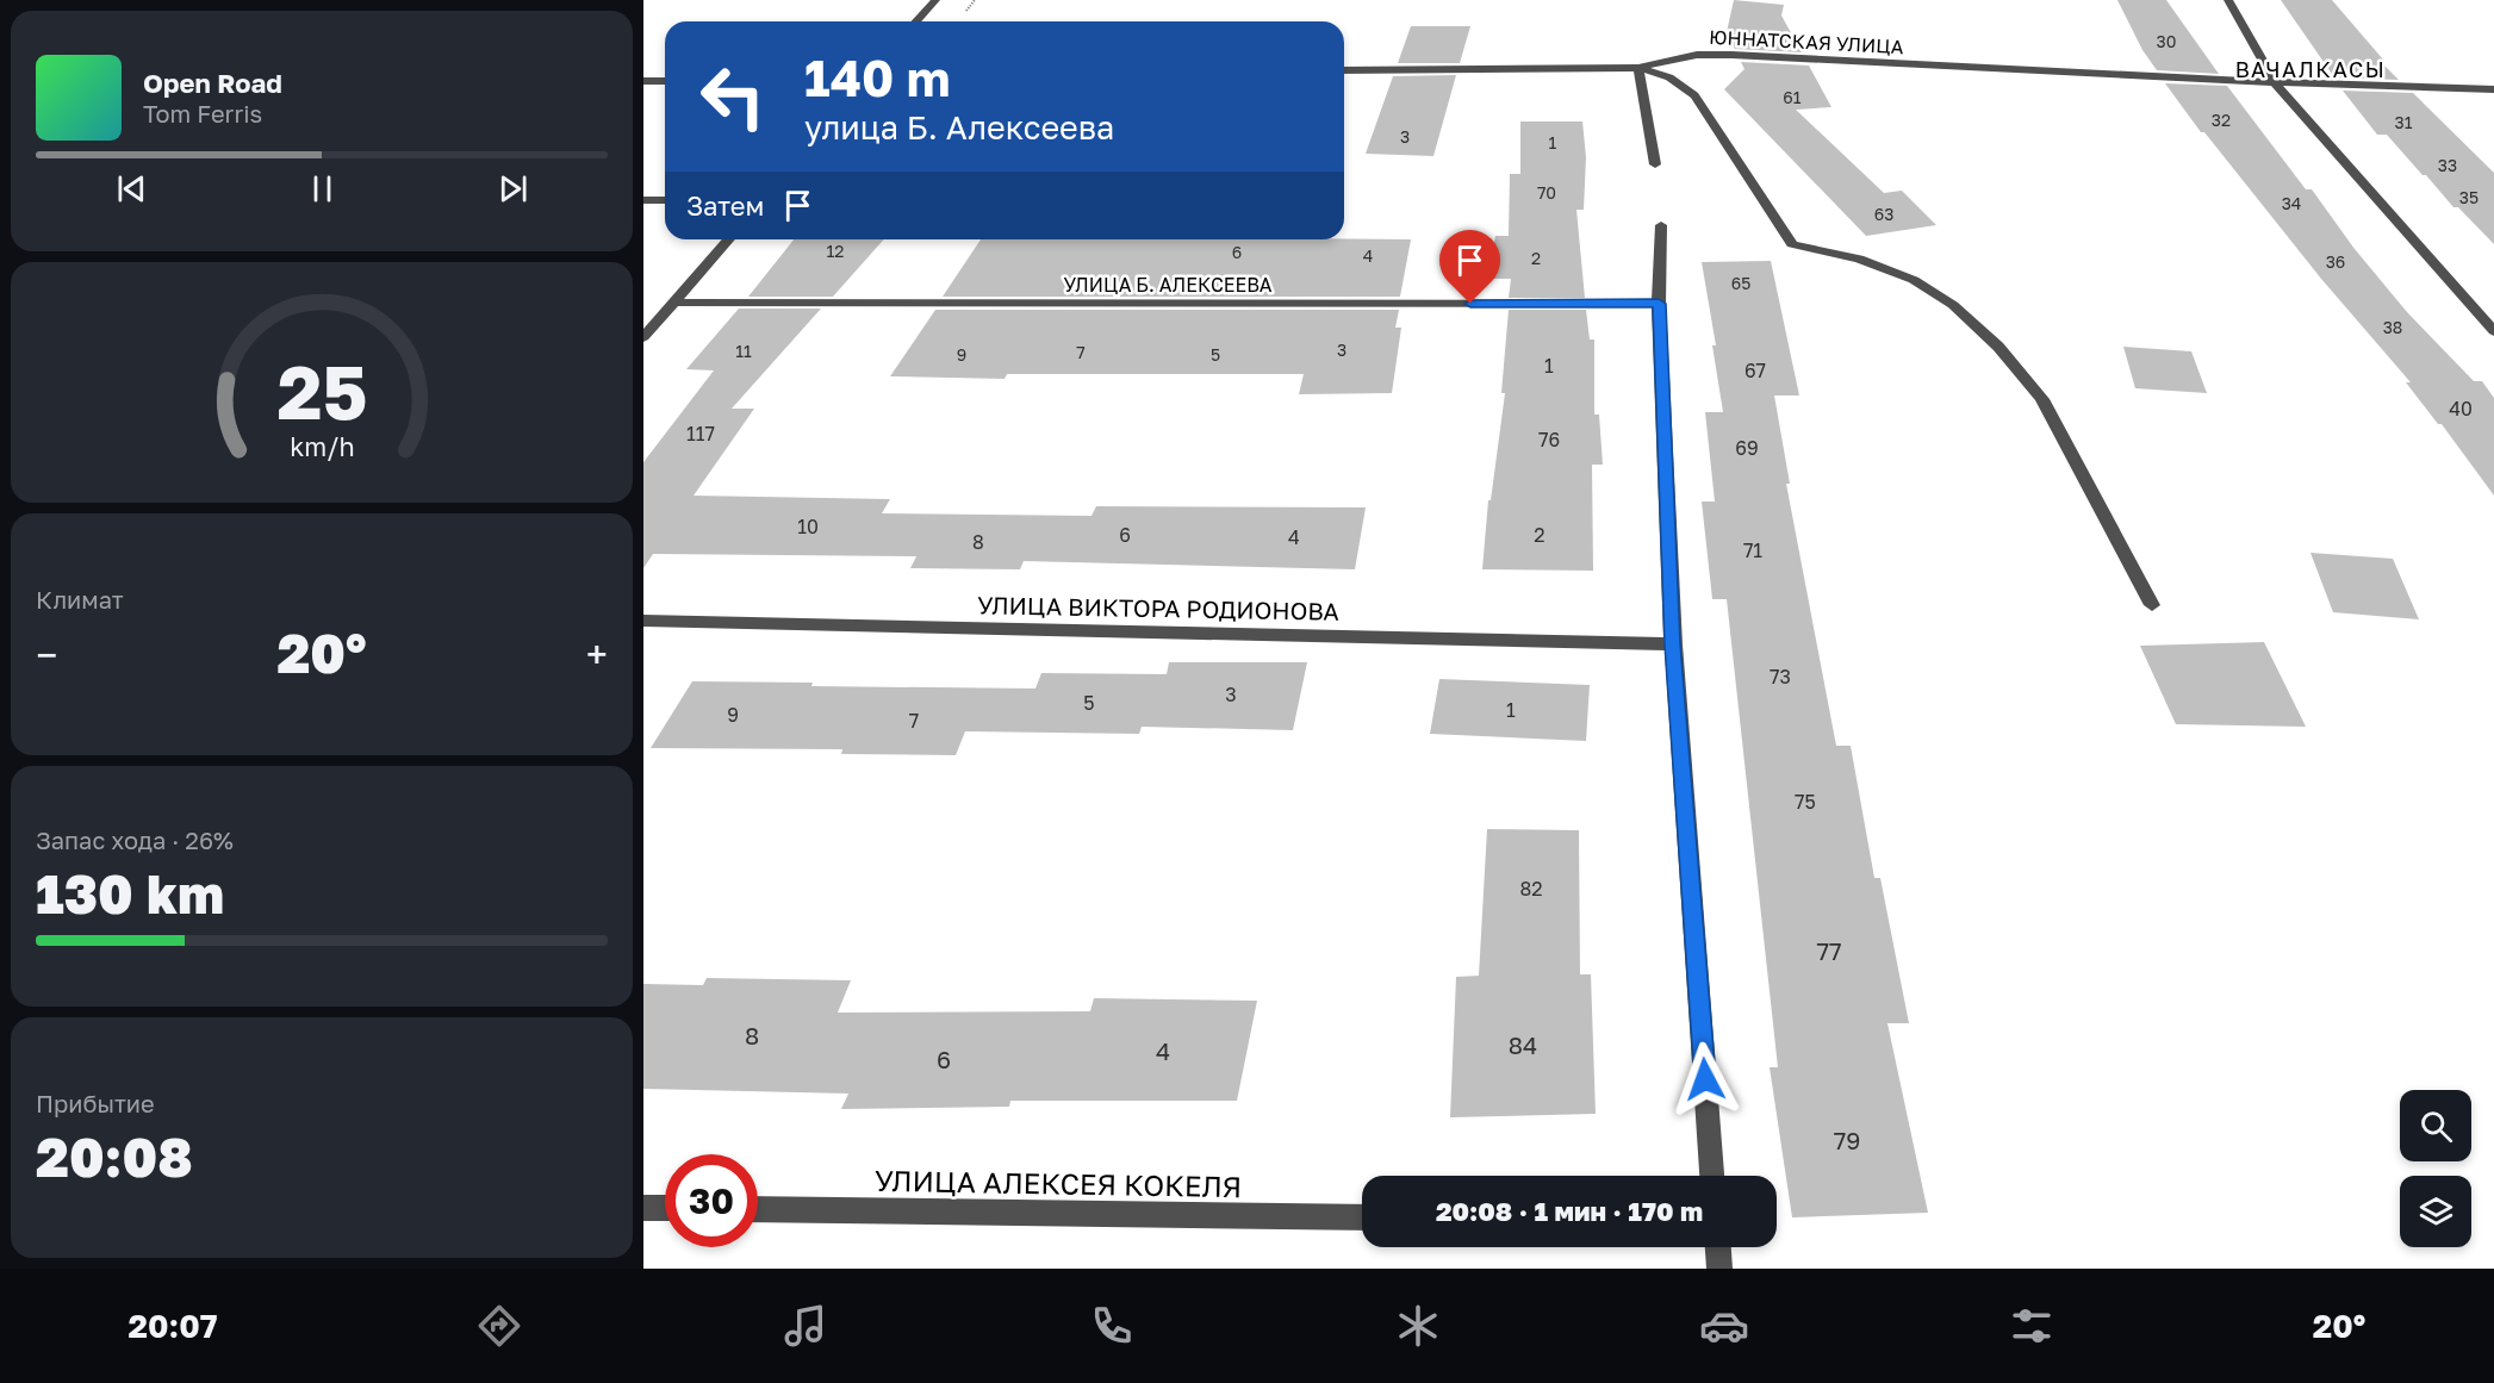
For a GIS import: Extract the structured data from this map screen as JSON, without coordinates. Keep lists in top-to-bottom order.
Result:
{
  "streets": {
    "street": [
      "ЮННАТСКАЯ УЛИЦА",
      "УЛИЦА Б. АЛЕКСЕЕВА",
      "УЛИЦА ВИКТОРА РОДИОНОВА",
      "УЛИЦА АЛЕКСЕЯ КОКЕЛЯ"
    ]
  },
  "districts": ["ВАЧАЛКАСЫ"],
  "house_numbers": [
    "30",
    "61",
    "32",
    "31",
    "3",
    "1",
    "33",
    "70",
    "35",
    "34",
    "63",
    "12",
    "6",
    "4",
    "2",
    "36",
    "65",
    "38",
    "3",
    "11",
    "7",
    "9",
    "5",
    "1",
    "67",
    "40",
    "117",
    "76",
    "69",
    "10",
    "6",
    "2",
    "4",
    "8",
    "71",
    "73",
    "3",
    "5",
    "1",
    "9",
    "7",
    "75",
    "82",
    "77",
    "8",
    "84",
    "4",
    "6",
    "79"
  ],
  "page": {
    "turn": ["140 m", "улица Б. Алексеева"],
    "song": ["Open Road", "Tom Ferris"],
    "then": "Затем",
    "tile": [
      "Климат",
      ["Запас хода · 26%", "130 km"],
      ["Прибытие", "20:08"]
    ],
    "heat": ["−", "20°", "+"],
    "limit": "30",
    "trip": "20:08 · 1 мин · 170 m",
    "tabs": ["20:07", "20°"],
    "gauge": ["25", "km/h"]
  }
}
